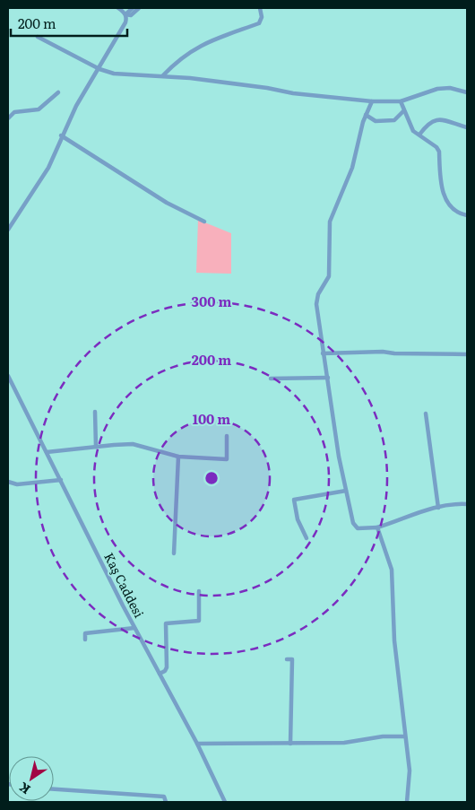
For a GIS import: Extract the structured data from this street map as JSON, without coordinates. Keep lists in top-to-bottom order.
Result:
{
  "streets": {
    "street": ["Kaş Caddesi"]
  },
  "scale_bar": "200 m",
  "north": "bottom left",
  "rings": ["300 m", "200 m", "100 m"]
}
